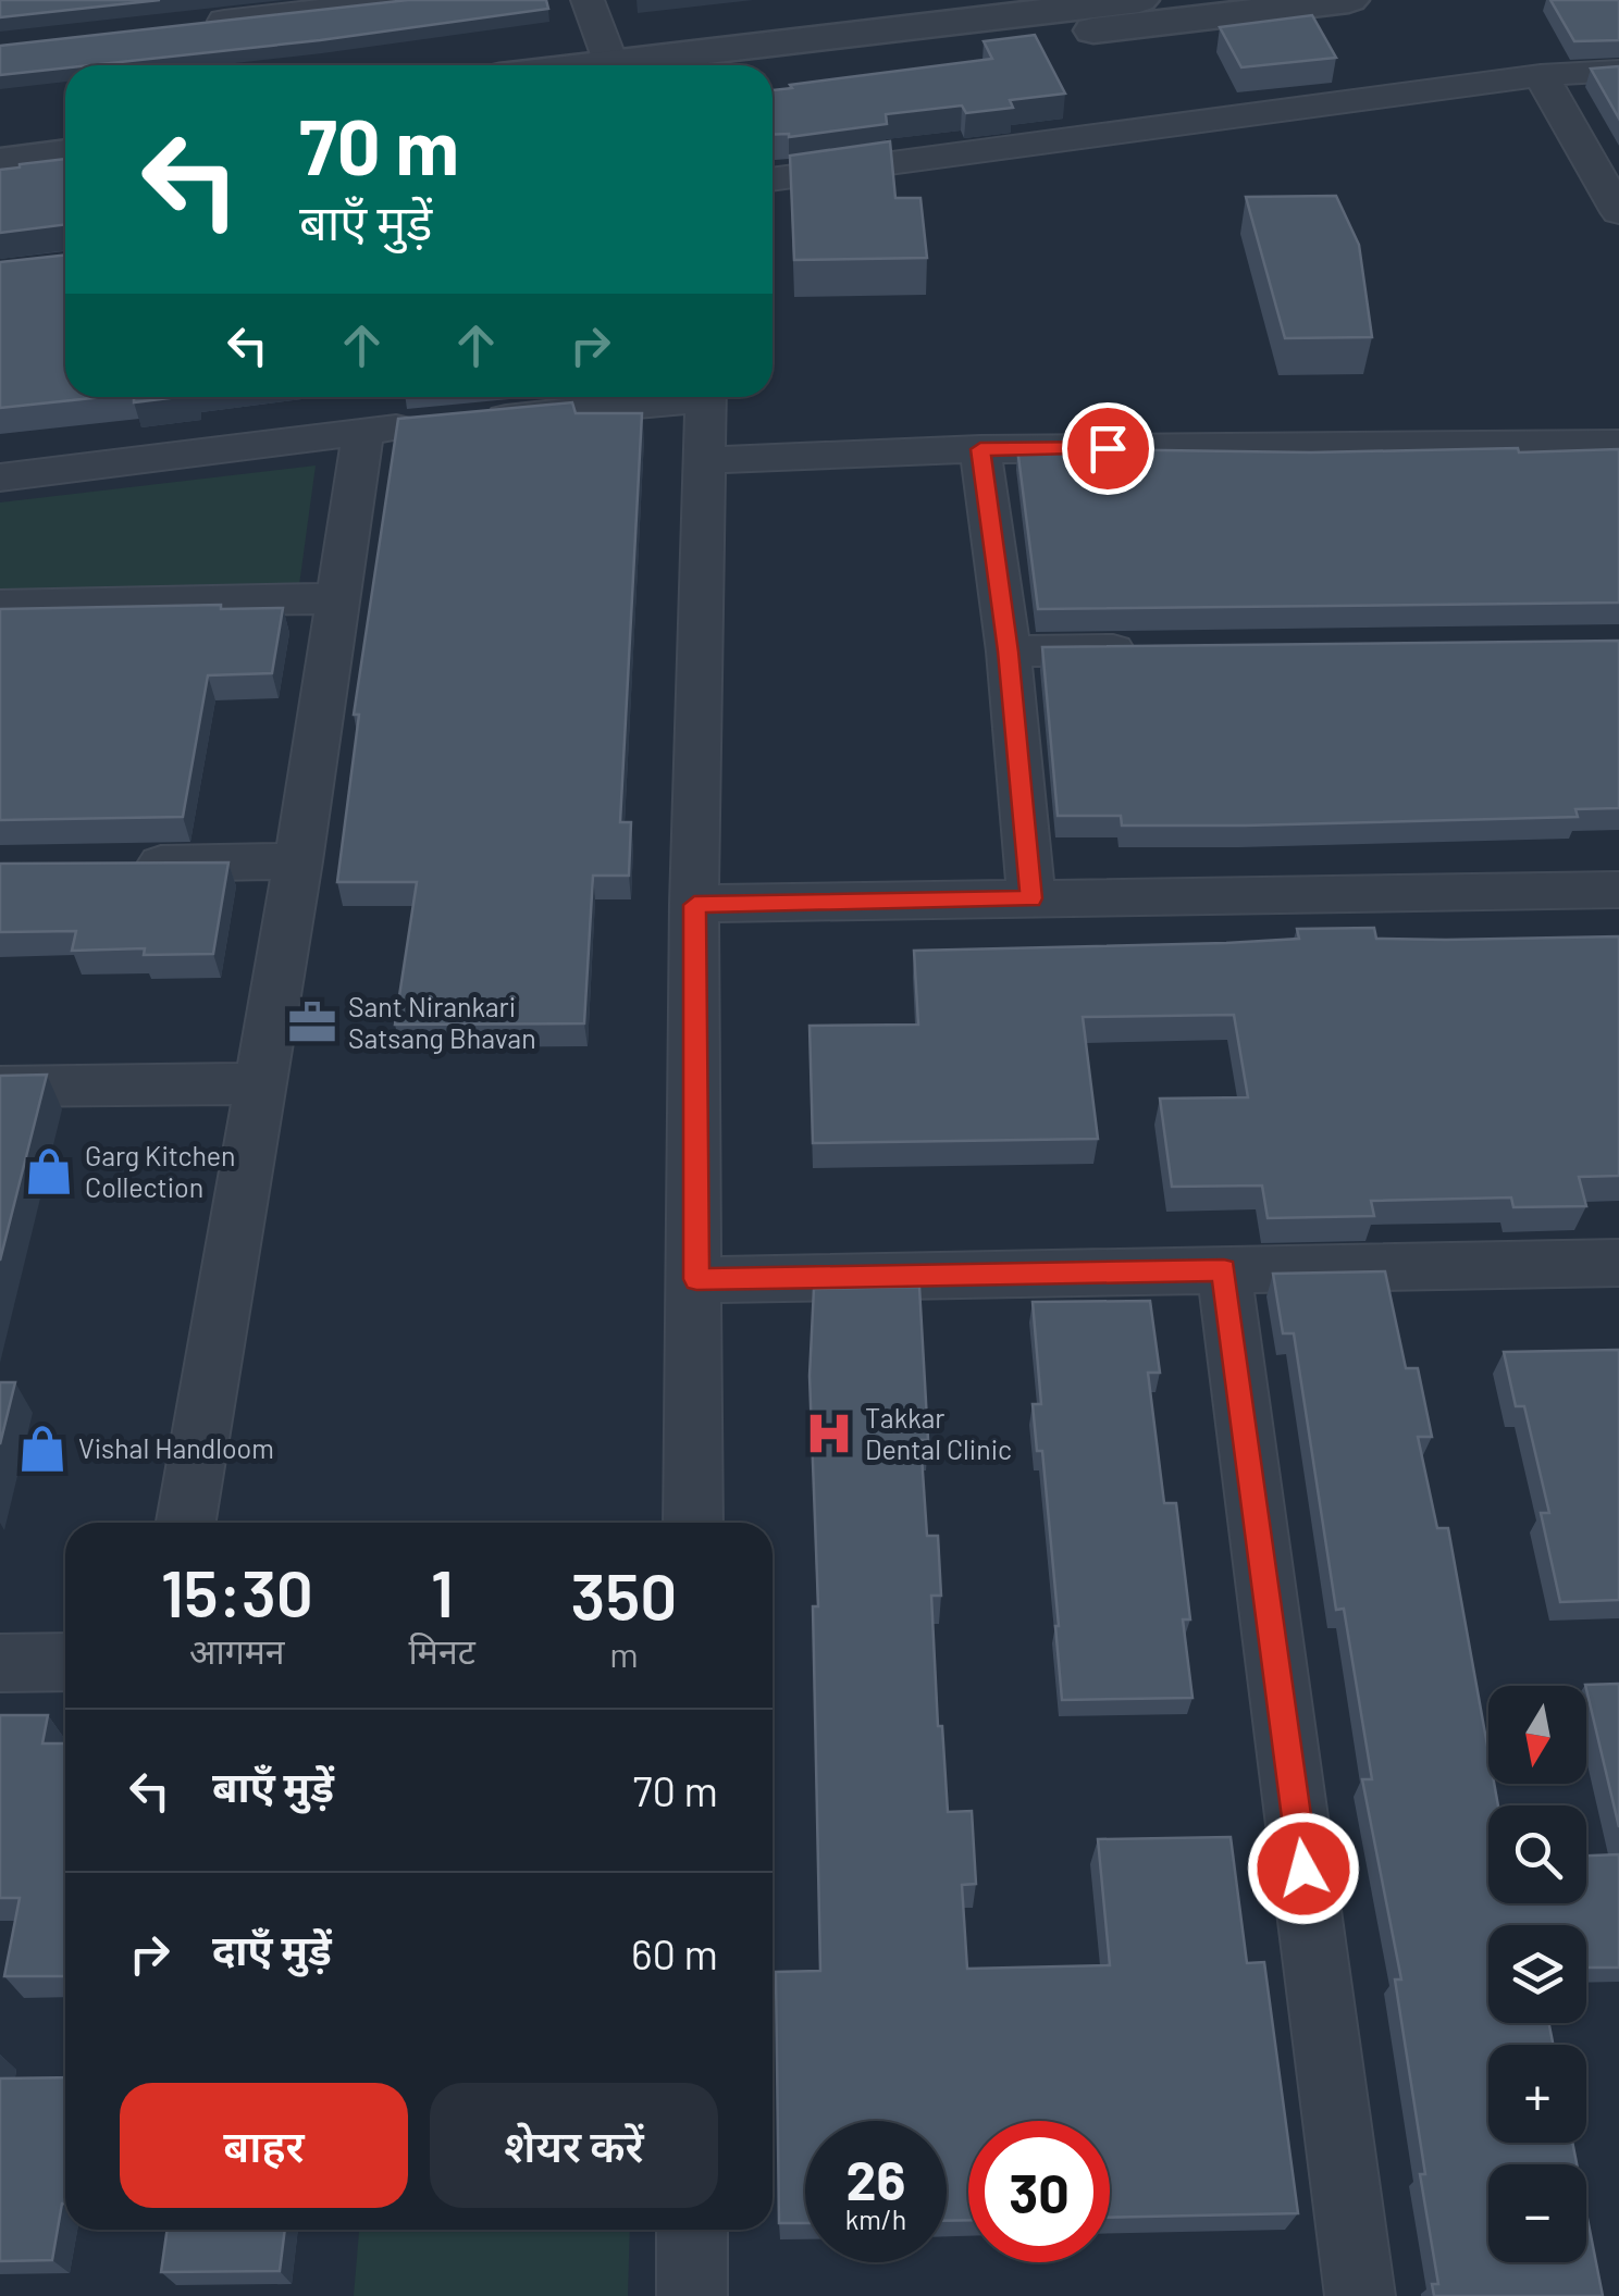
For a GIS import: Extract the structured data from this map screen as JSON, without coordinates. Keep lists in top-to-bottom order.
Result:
{
  "places": {
    "office": ["Sant Nirankari Satsang Bhavan"],
    "shop": ["Garg Kitchen Collection", "Vishal Handloom"],
    "hospital": ["Takkar Dental Clinic"]
  },
  "north": "bottom",
  "page": {
    "turn": ["70 m", "बाएँ मुड़ें"],
    "eta": [
      "15:30",
      "आगमन",
      "1",
      "मिनट",
      "350",
      "m"
    ],
    "map_buttons": ["+", "−"],
    "list": [
      {
        "name": "बाएँ मुड़ें",
        "value": "70 m"
      },
      {
        "name": "दाएँ मुड़ें",
        "value": "60 m"
      }
    ],
    "buttons": ["बाहर", "शेयर करें"],
    "speed": "26 km/h",
    "limit": "30"
  }
}
